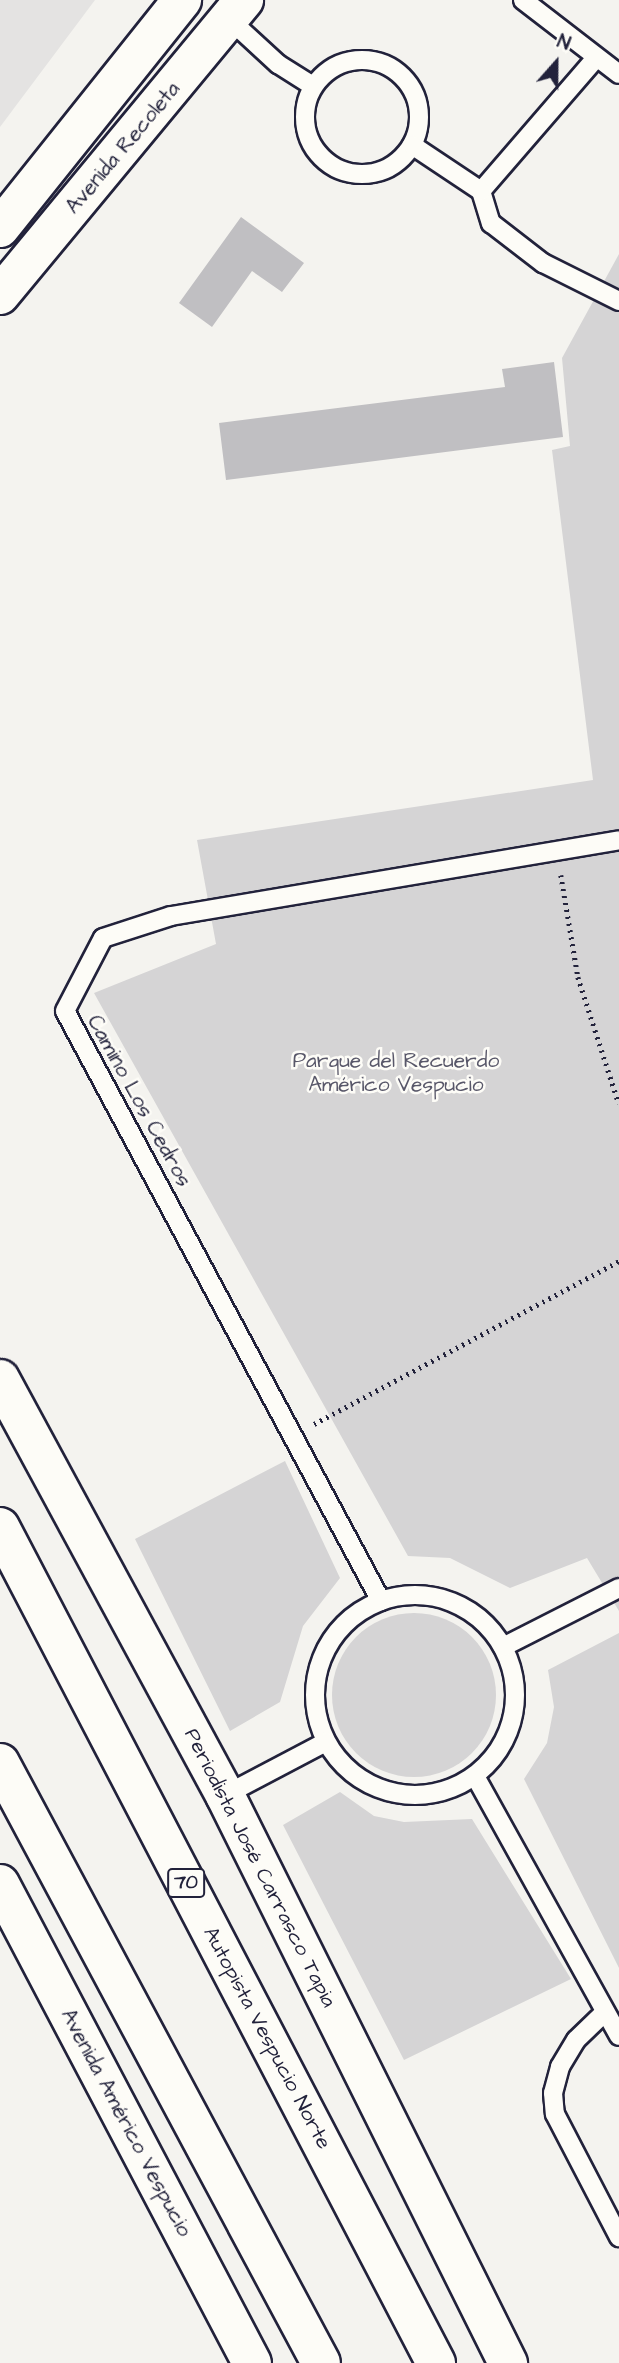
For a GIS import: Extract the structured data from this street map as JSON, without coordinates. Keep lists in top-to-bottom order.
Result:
{
  "streets": {
    "main road": [
      "Avenida Recoleta",
      "Periodista José Carrasco Tapia",
      "70",
      "Autopista Vespucio Norte",
      "Avenida Américo Vespucio"
    ],
    "lane": ["Camino Los Cedros"]
  },
  "parks": ["Parque del Recuerdo Américo Vespucio"],
  "north": "top"
}
